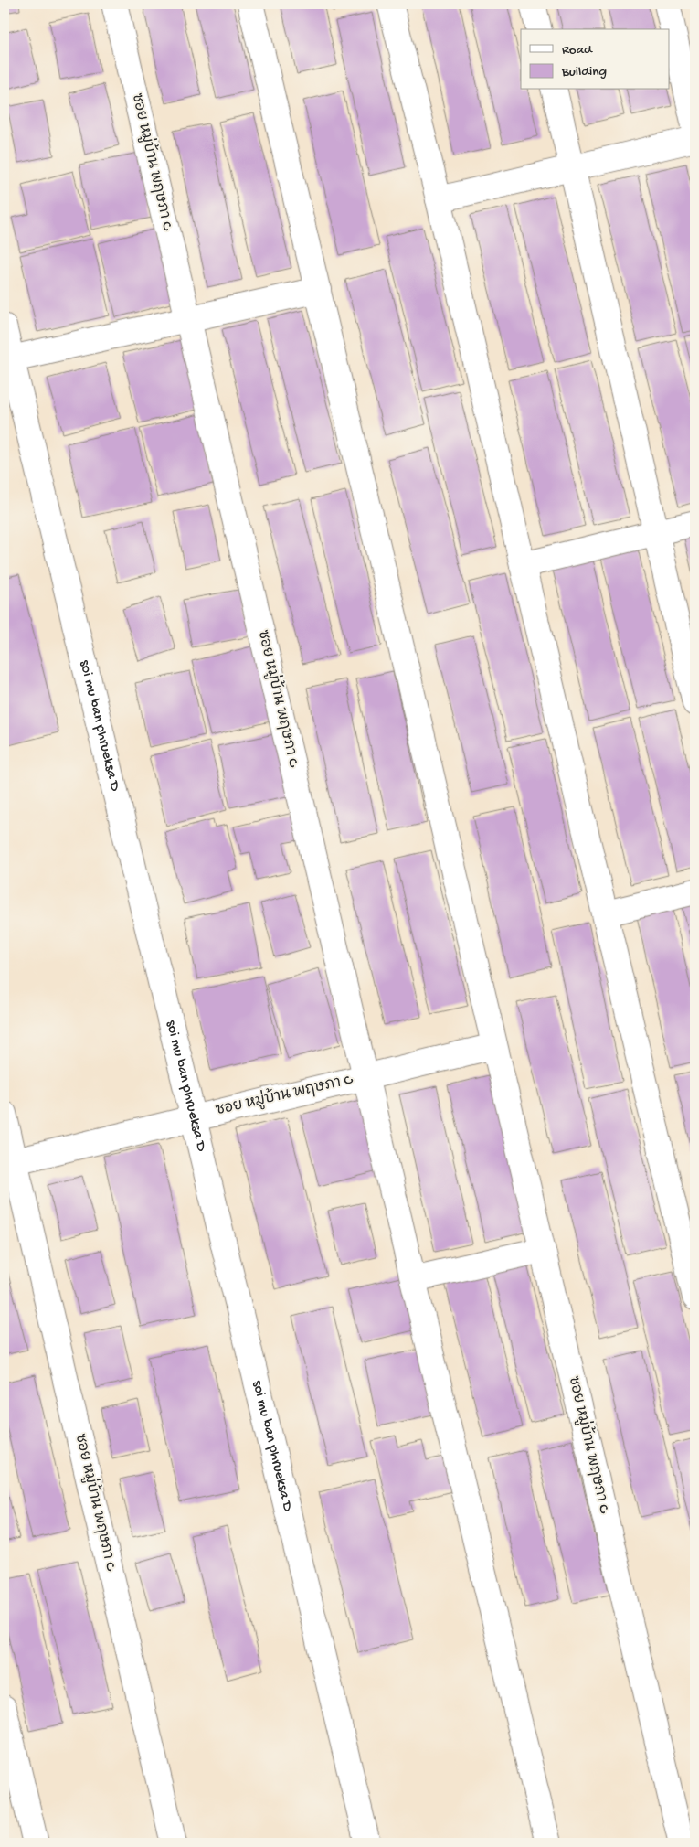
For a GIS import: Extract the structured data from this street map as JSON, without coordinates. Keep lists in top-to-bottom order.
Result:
{
  "streets": {
    "street": ["ซอย หมู่บ้าน พฤษภา C", "soi mu ban phrueksa D"]
  },
  "crossings": [
    ["ซอย หมู่บ้าน พฤษภา C", "soi mu ban phrueksa D"]
  ],
  "legend": ["Road", "Building"]
}
